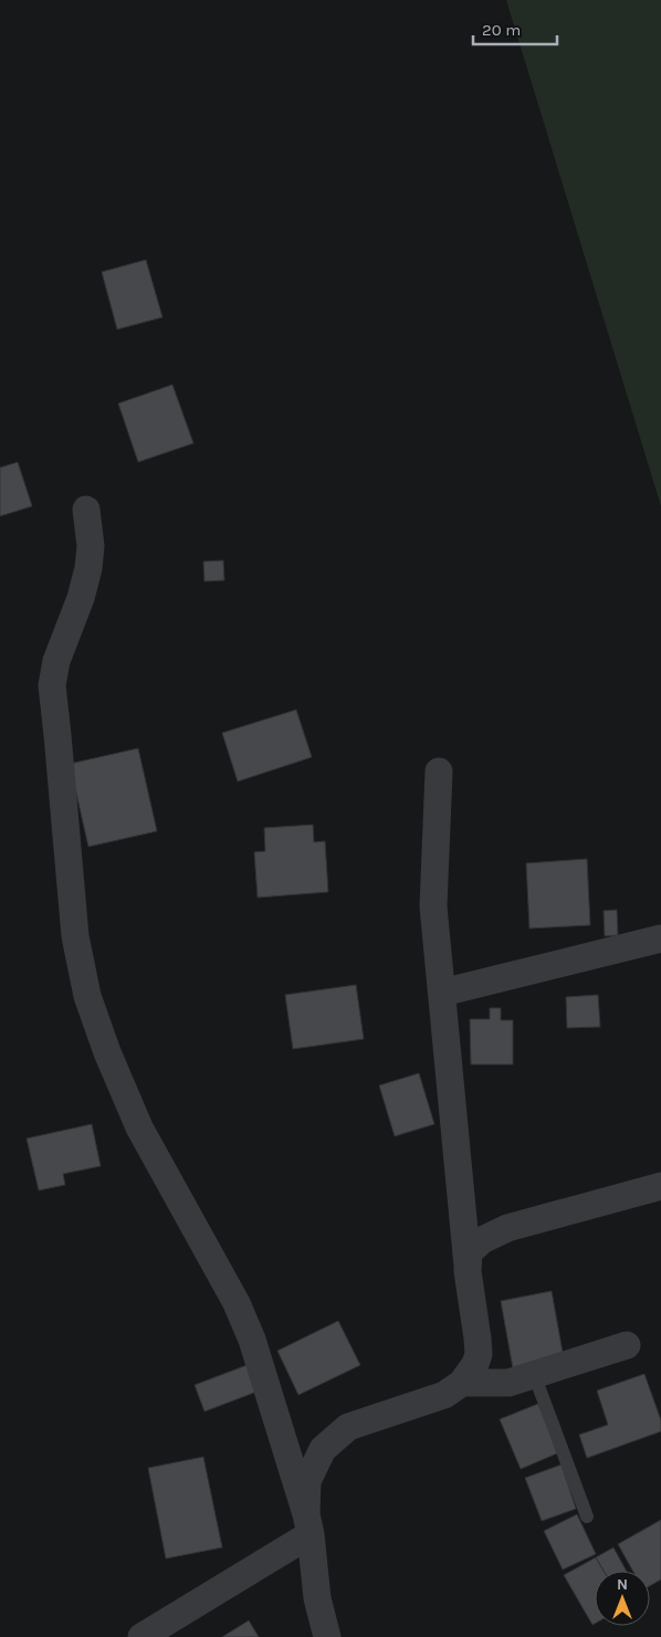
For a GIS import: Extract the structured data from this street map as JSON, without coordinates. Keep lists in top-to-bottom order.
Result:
{
  "scale_bar": "20 m",
  "north": "top"
}
